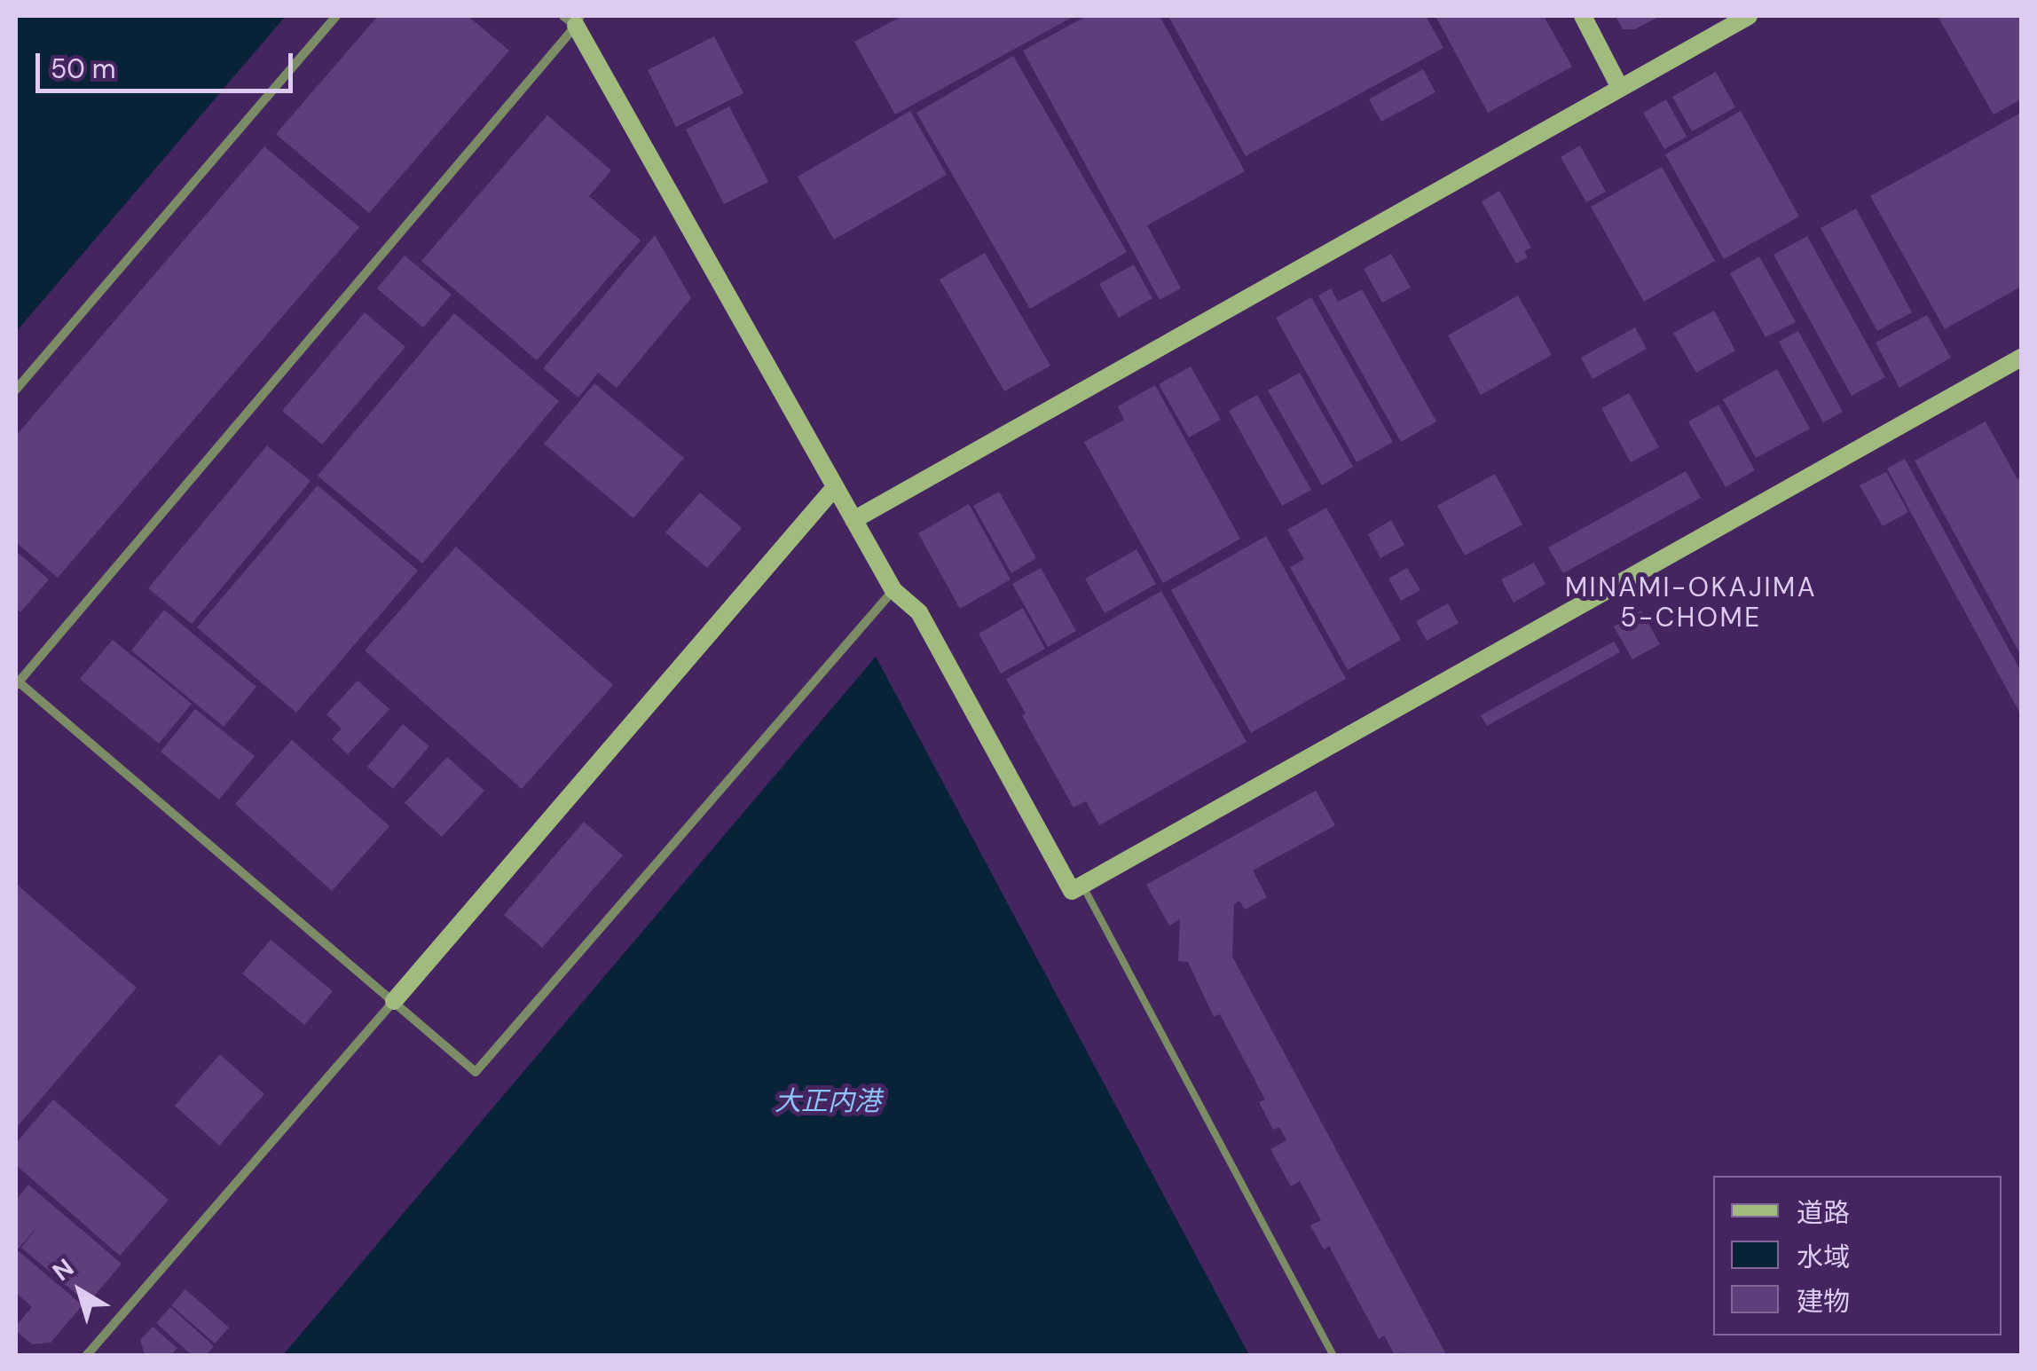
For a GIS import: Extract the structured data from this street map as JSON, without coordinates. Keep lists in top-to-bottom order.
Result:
{
  "districts": ["MINAMI-OKAJIMA 5-CHOME"],
  "water": ["大正内港"],
  "legend": ["道路", "水域", "建物"],
  "scale_bar": "50 m",
  "north": "top left"
}
